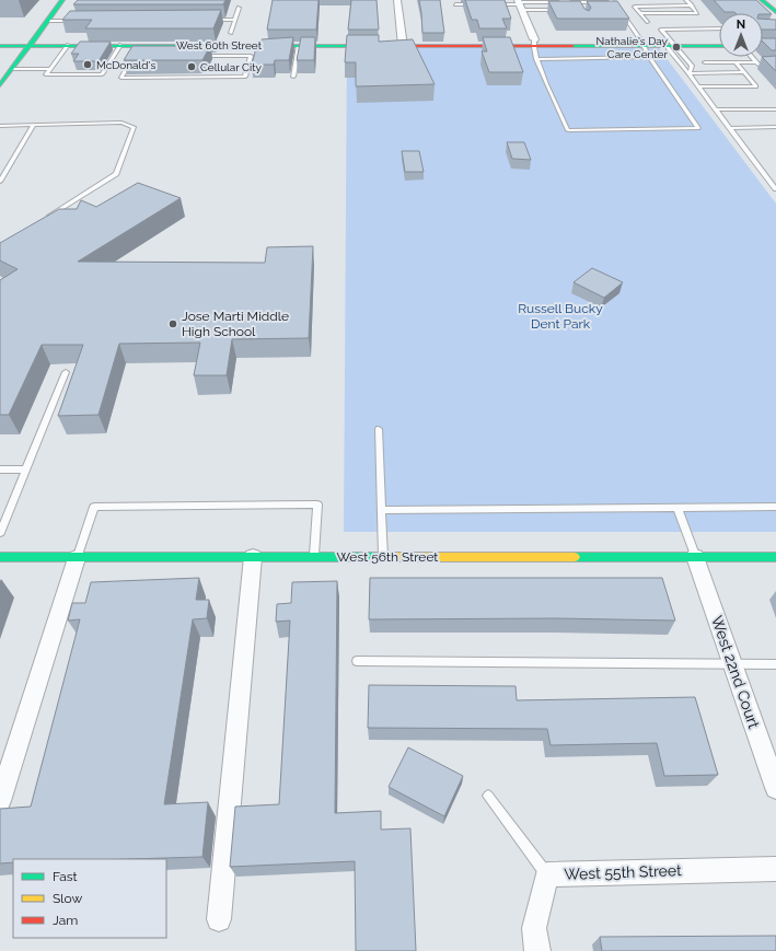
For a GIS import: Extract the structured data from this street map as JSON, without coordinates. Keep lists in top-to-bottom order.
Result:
{
  "streets": {
    "street": [
      "West 60th Street",
      "West 56th Street",
      "West 22nd Court",
      "West 55th Street"
    ]
  },
  "crossings": [
    ["West 56th Street", "West 22nd Court"]
  ],
  "parks": ["Russell Bucky Dent Park"],
  "places": [
    "Nathalie's Day Care Center",
    "McDonald's",
    "Cellular City",
    "Jose Marti Middle High School"
  ],
  "legend": ["Fast", "Slow", "Jam"],
  "north": "top"
}
